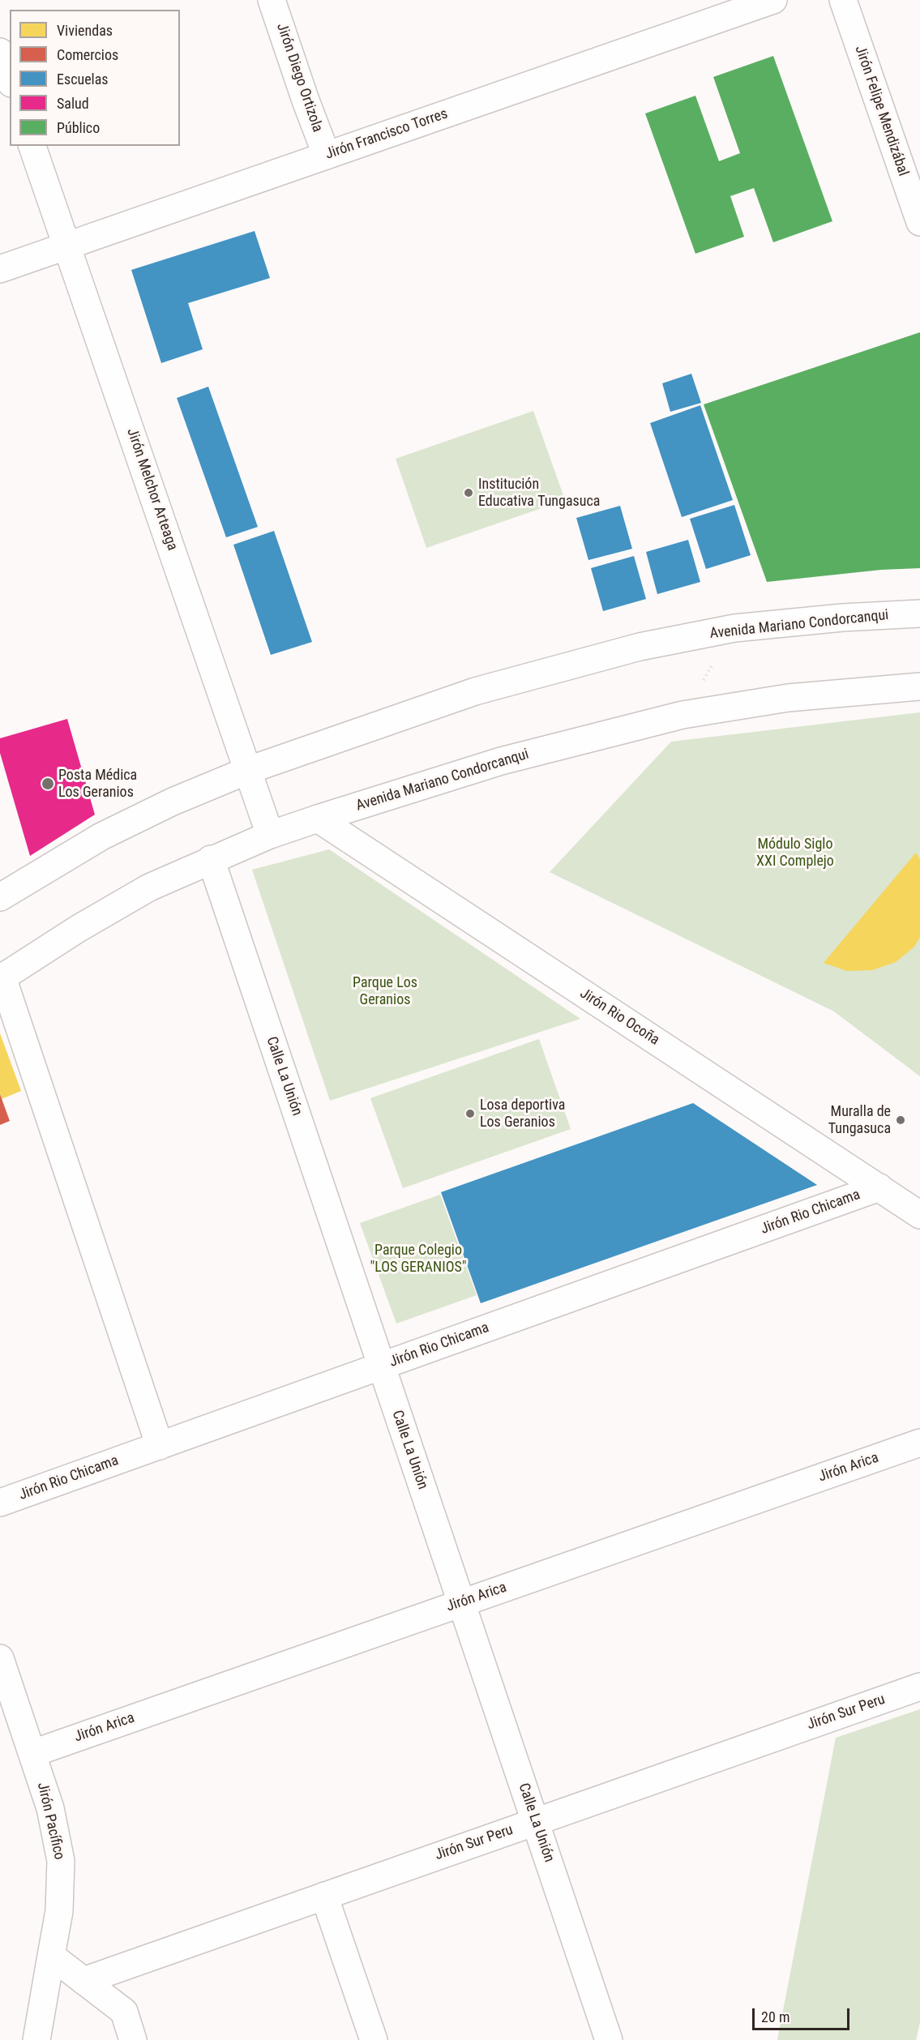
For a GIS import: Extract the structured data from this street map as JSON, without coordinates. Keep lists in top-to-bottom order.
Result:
{
  "streets": {
    "street": [
      "Jirón Diego Ortizola",
      "Jirón Felipe Mendizábal",
      "Jirón Francisco Torres",
      "Jirón Melchor Arteaga",
      "Avenida Mariano Condorcanqui",
      "Jirón Rio Ocoña",
      "Calle La Unión",
      "Jirón Rio Chicama",
      "Jirón Arica",
      "Jirón Sur Peru",
      "Jirón Pacífico"
    ]
  },
  "crossings": [
    ["Jirón Diego Ortizola", "Jirón Francisco Torres"],
    ["Jirón Francisco Torres", "Jirón Melchor Arteaga"],
    ["Jirón Melchor Arteaga", "Avenida Mariano Condorcanqui"],
    ["Avenida Mariano Condorcanqui", "Jirón Rio Ocoña"],
    ["Avenida Mariano Condorcanqui", "Calle La Unión"],
    ["Jirón Rio Ocoña", "Jirón Rio Chicama"],
    ["Calle La Unión", "Jirón Rio Chicama"],
    ["Calle La Unión", "Jirón Arica"],
    ["Calle La Unión", "Jirón Sur Peru"],
    ["Jirón Arica", "Jirón Pacífico"]
  ],
  "parks": ["Módulo Siglo XXI Complejo", "Parque Los Geranios", "Parque Colegio \"LOS GERANIOS\""],
  "places": [
    "Institución Educativa Tungasuca",
    "Posta Médica Los Geranios",
    "Losa deportiva Los Geranios",
    "Muralla de Tungasuca"
  ],
  "legend": [
    "Viviendas",
    "Comercios",
    "Escuelas",
    "Salud",
    "Público"
  ],
  "scale_bar": "20 m"
}
